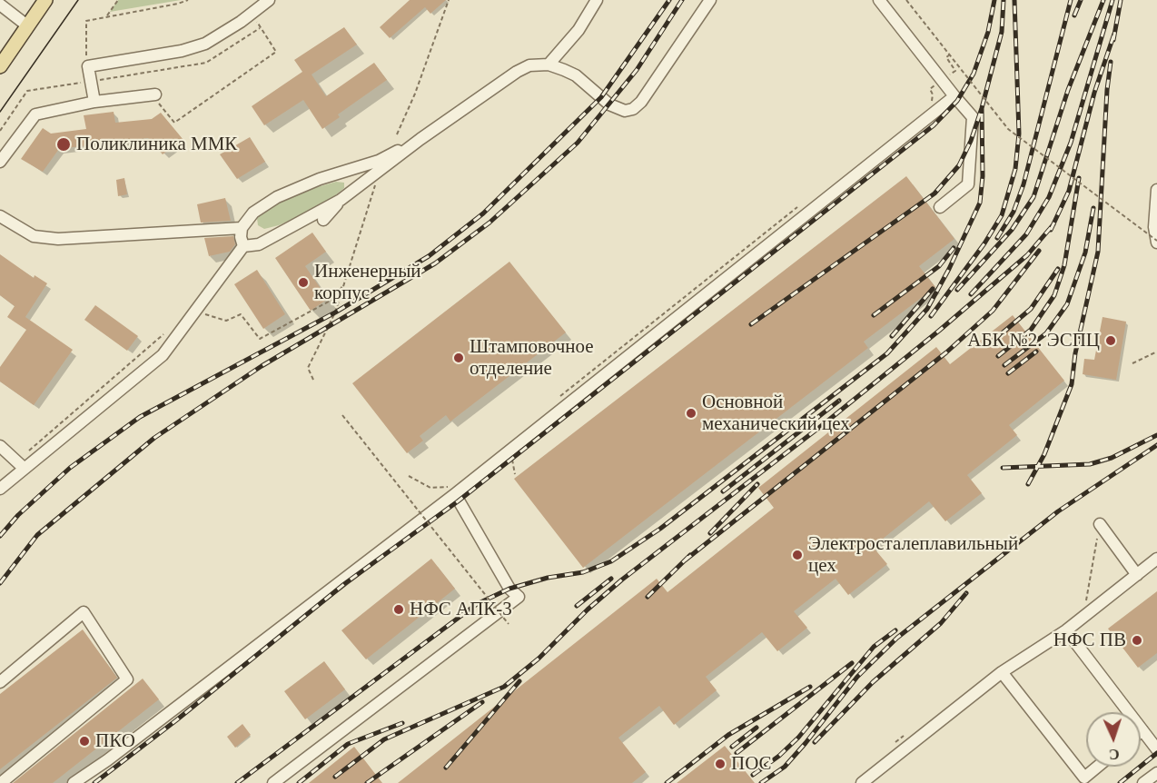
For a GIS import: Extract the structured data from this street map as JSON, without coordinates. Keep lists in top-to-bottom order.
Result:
{
  "places": [
    "Поликлиника ММК",
    "Инженерный корпус",
    "АБК №2. ЭСПЦ",
    "Штамповочное отделение",
    "Основной механический цех",
    "Электросталеплавильный цех",
    "НФС АПК-3",
    "НФС ПВ",
    "ПКО",
    "ПОС"
  ],
  "north": "bottom"
}
